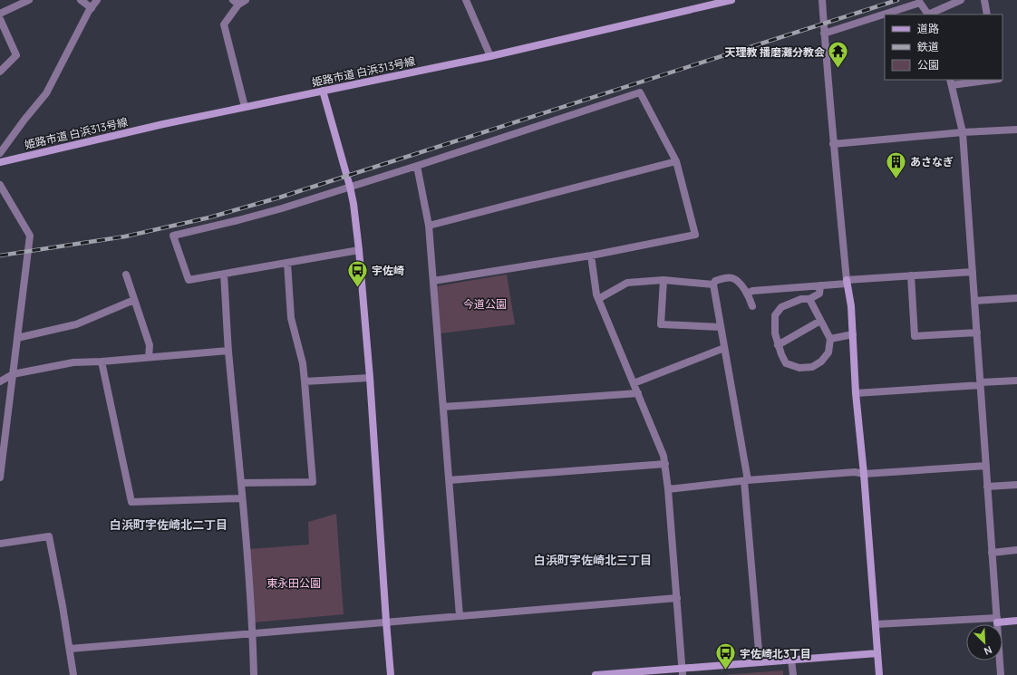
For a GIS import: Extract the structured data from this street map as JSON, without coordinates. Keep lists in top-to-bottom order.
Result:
{
  "streets": {
    "street": ["姫路市道 白浜313号線"]
  },
  "districts": ["白浜町宇佐崎北二丁目", "白浜町宇佐崎北三丁目"],
  "parks": ["今道公園", "東永田公園"],
  "places": {
    "temple": ["天理教 播磨灘分教会"],
    "building": ["あさなぎ"],
    "bus stop": ["宇佐崎", "宇佐崎北3丁目"]
  },
  "legend": ["道路", "鉄道", "公園"],
  "north": "bottom right"
}
